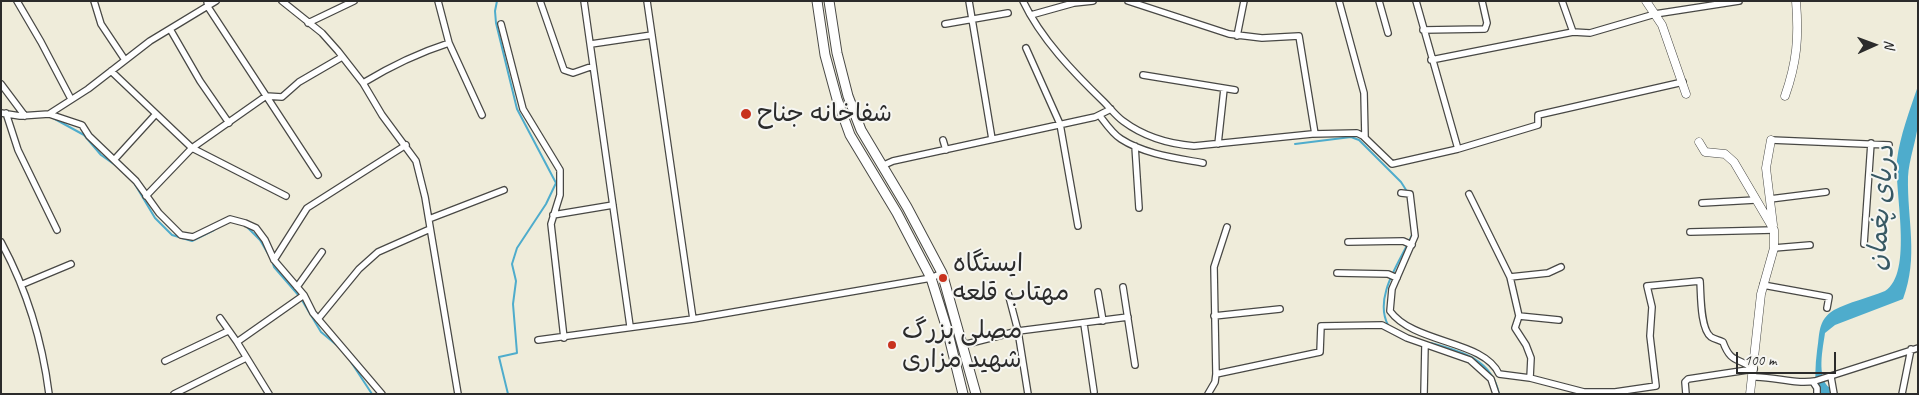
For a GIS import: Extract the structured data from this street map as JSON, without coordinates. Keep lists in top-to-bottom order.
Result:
{
  "water": ["دریای پغمان"],
  "places": ["شفاخانه جناح", "ایستگاه مهتاب قلعه", "مصلی بزرگ شهید مزاری"],
  "scale_bar": "100 m",
  "north": "right"
}
